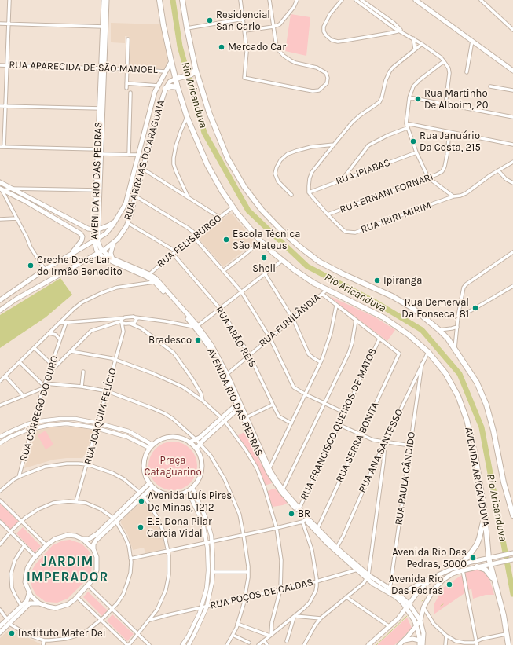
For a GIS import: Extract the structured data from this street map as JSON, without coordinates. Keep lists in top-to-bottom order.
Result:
{
  "streets": {
    "highway": ["AVENIDA ARICANDUVA"],
    "main road": ["RUA ARRAIAS DO ARAGUAIA", "AVENIDA RIO DAS PEDRAS"],
    "street": [
      "RUA APARECIDA DE SÃO MANOEL",
      "RUA IPIABAS",
      "RUA ERNANI FORNARI",
      "RUA IRIRI MIRIM",
      "RUA FELISBURGO",
      "RUA FUNILÂNDIA",
      "RUA ARÃO REIS",
      "RUA CÓRREGO DO OURO",
      "RUA JOAQUIM FELÍCIO",
      "RUA FRANCISCO QUEIROS DE MATOS",
      "RUA SERRA BONITA",
      "RUA ANA SANTESSO",
      "RUA PAULA CÂNDIDO",
      "RUA POÇOS DE CALDAS"
    ]
  },
  "crossings": [
    ["RUA APARECIDA DE SÃO MANOEL", "RUA ARRAIAS DO ARAGUAIA"],
    ["RUA APARECIDA DE SÃO MANOEL", "AVENIDA RIO DAS PEDRAS"],
    ["RUA ARRAIAS DO ARAGUAIA", "AVENIDA RIO DAS PEDRAS"],
    ["RUA ARRAIAS DO ARAGUAIA", "AVENIDA ARICANDUVA"],
    ["RUA IPIABAS", "RUA IRIRI MIRIM"],
    ["AVENIDA RIO DAS PEDRAS", "RUA FELISBURGO"],
    ["AVENIDA RIO DAS PEDRAS", "RUA FUNILÂNDIA"],
    ["AVENIDA RIO DAS PEDRAS", "RUA FRANCISCO QUEIROS DE MATOS"],
    ["AVENIDA RIO DAS PEDRAS", "RUA SERRA BONITA"],
    ["AVENIDA RIO DAS PEDRAS", "RUA ANA SANTESSO"],
    ["AVENIDA RIO DAS PEDRAS", "RUA PAULA CÂNDIDO"],
    ["AVENIDA RIO DAS PEDRAS", "RUA POÇOS DE CALDAS"],
    ["RUA ERNANI FORNARI", "RUA IRIRI MIRIM"],
    ["RUA FELISBURGO", "RUA ARÃO REIS"],
    ["RUA FELISBURGO", "AVENIDA ARICANDUVA"],
    ["RUA FUNILÂNDIA", "RUA ARÃO REIS"],
    ["RUA FUNILÂNDIA", "AVENIDA ARICANDUVA"],
    ["RUA FRANCISCO QUEIROS DE MATOS", "RUA SERRA BONITA"],
    ["RUA ANA SANTESSO", "AVENIDA ARICANDUVA"],
    ["RUA ANA SANTESSO", "RUA PAULA CÂNDIDO"]
  ],
  "districts": ["JARDIM IMPERADOR"],
  "water": ["Rio Aricanduva"],
  "parks": ["Praça Cataguarino"],
  "places": [
    "Residencial San Carlo",
    "Mercado Car",
    "Rua Martinho De Alboim, 20",
    "Rua Januário Da Costa, 215",
    "Escola Técnica São Mateus",
    "Shell",
    "Creche Doce Lar do Irmão Benedito",
    "Ipiranga",
    "Rua Demerval Da Fonseca, 81",
    "Bradesco",
    "Avenida Luís Pires De Minas, 1212",
    "BR",
    "E.E. Dona Pilar Garcia Vidal",
    "Avenida Rio Das Pedras, 5000",
    "Avenida Rio Das Pedras",
    "Instituto Mater Dei"
  ]
}
